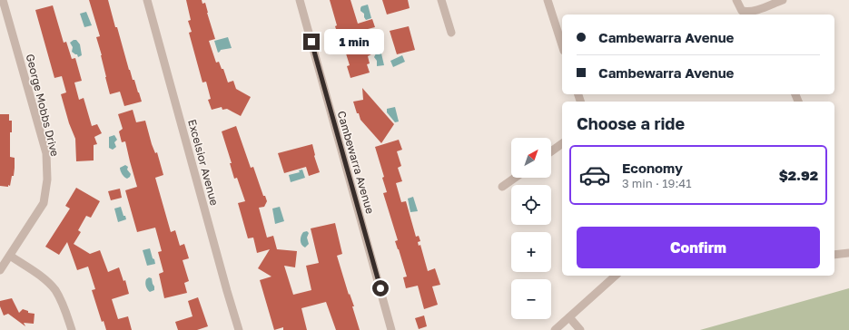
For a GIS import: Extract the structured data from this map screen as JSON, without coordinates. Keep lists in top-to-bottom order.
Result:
{
  "streets": {
    "street": ["George Mobbs Drive", "Excelsior Avenue", "Cambewarra Avenue"]
  },
  "north": "top right",
  "page": {
    "banner": ["Cambewarra Avenue", "Cambewarra Avenue"],
    "bubble": "1 min",
    "heading": "Choose a ride",
    "map_buttons": ["+", "−"],
    "list": [
      {
        "name": "Economy",
        "note": "3 min · 19:41",
        "value": "$2.92"
      }
    ],
    "buttons": "Confirm"
  }
}
